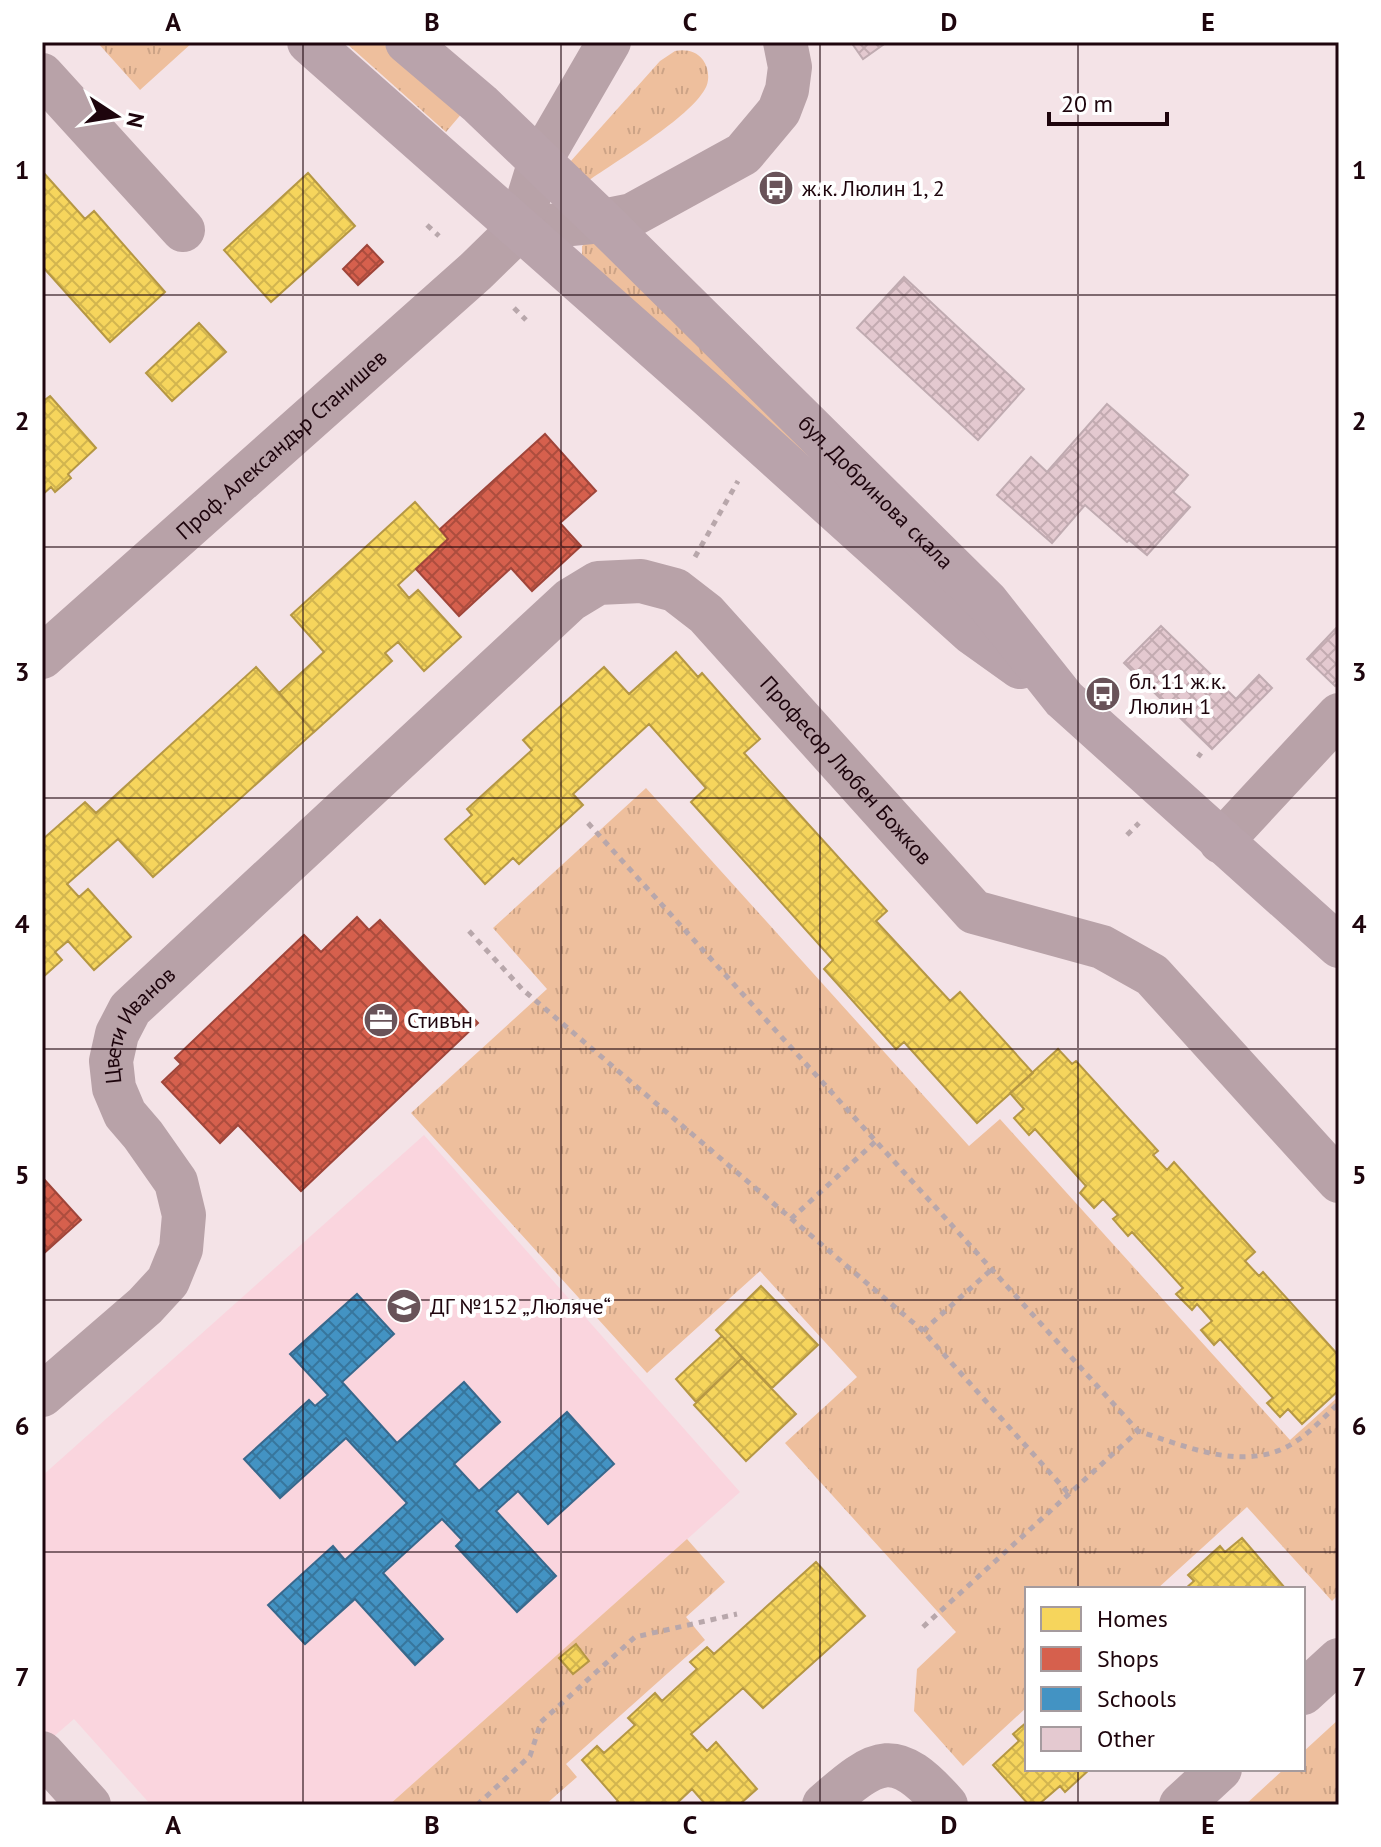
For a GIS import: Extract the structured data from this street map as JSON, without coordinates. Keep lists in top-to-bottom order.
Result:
{
  "streets": {
    "main road": ["бул. Добринова скала"],
    "street": ["Проф. Александър Станишев", "Професор Любен Божков", "Цвети Иванов"]
  },
  "crossings": [
    ["Професор Любен Божков", "Цвети Иванов"]
  ],
  "places": {
    "bus stop": ["ж.к. Люлин 1, 2", "бл. 11 ж.к. Люлин 1"],
    "office": ["Стивън"],
    "school or university": ["ДГ №152 „Люляче“"]
  },
  "legend": [
    "Homes",
    "Shops",
    "Schools",
    "Other"
  ],
  "scale_bar": "20 m",
  "north": "right",
  "grid": {
    "columns": [
      "A",
      "B",
      "C",
      "D",
      "E"
    ],
    "rows": [
      "1",
      "2",
      "3",
      "4",
      "5",
      "6",
      "7"
    ]
  }
}
